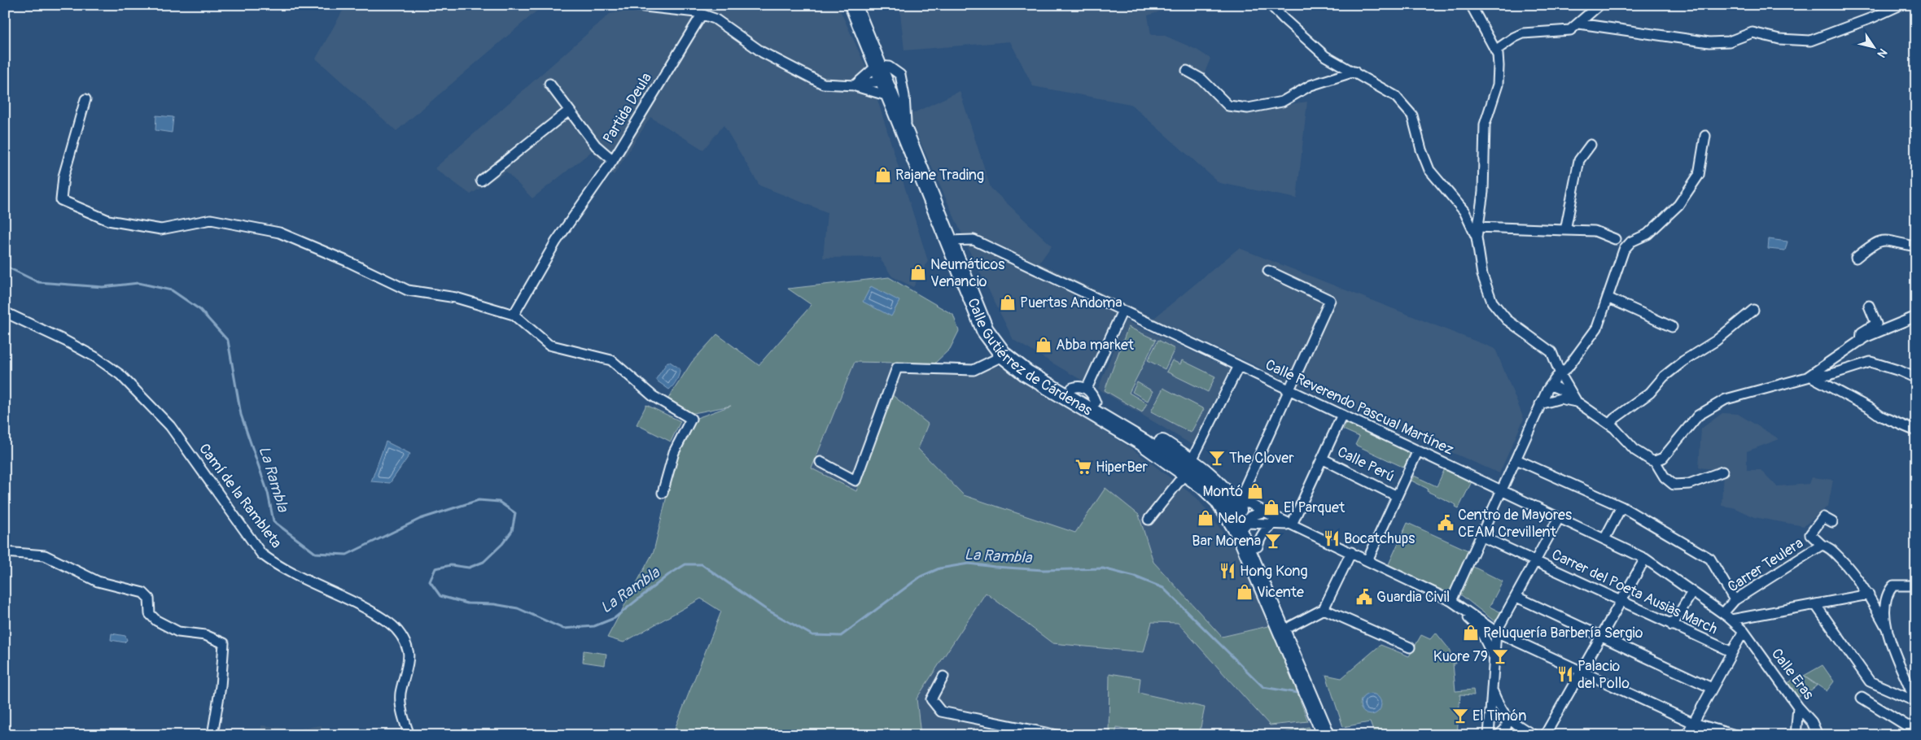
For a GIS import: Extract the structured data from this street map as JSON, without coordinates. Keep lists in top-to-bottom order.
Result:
{
  "streets": {
    "highway": ["Calle Gutiérrez de Cárdenas"],
    "street": [
      "Partida Deula",
      "Calle Reverendo Pascual Martínez",
      "Calle Perú",
      "Camí de la Rambleta",
      "Carrer Teulera",
      "Carrer del Poeta Ausiàs March",
      "Calle Eras"
    ]
  },
  "crossings": [
    ["Calle Reverendo Pascual Martínez", "Carrer Teulera"],
    ["Calle Reverendo Pascual Martínez", "Calle Eras"]
  ],
  "water": ["La Rambla"],
  "places": {
    "shop": [
      "Rajane Trading",
      "Neumáticos Venancio",
      "Puertas Andoma",
      "Abba market",
      "Montó",
      "El Parquet",
      "Nelo",
      "Vicente",
      "Peluquería Barbería Sergio"
    ],
    "bar": [
      "The Clover",
      "Bar Morena",
      "Kuore 79",
      "El Timón"
    ],
    "supermarket": ["HiperBer"],
    "public building": ["Centro de Mayores CEAM Crevillent", "Guardia Civil"],
    "restaurant": ["Bocatchups", "Hong Kong", "Palacio del Pollo"]
  },
  "north": "bottom right"
}
